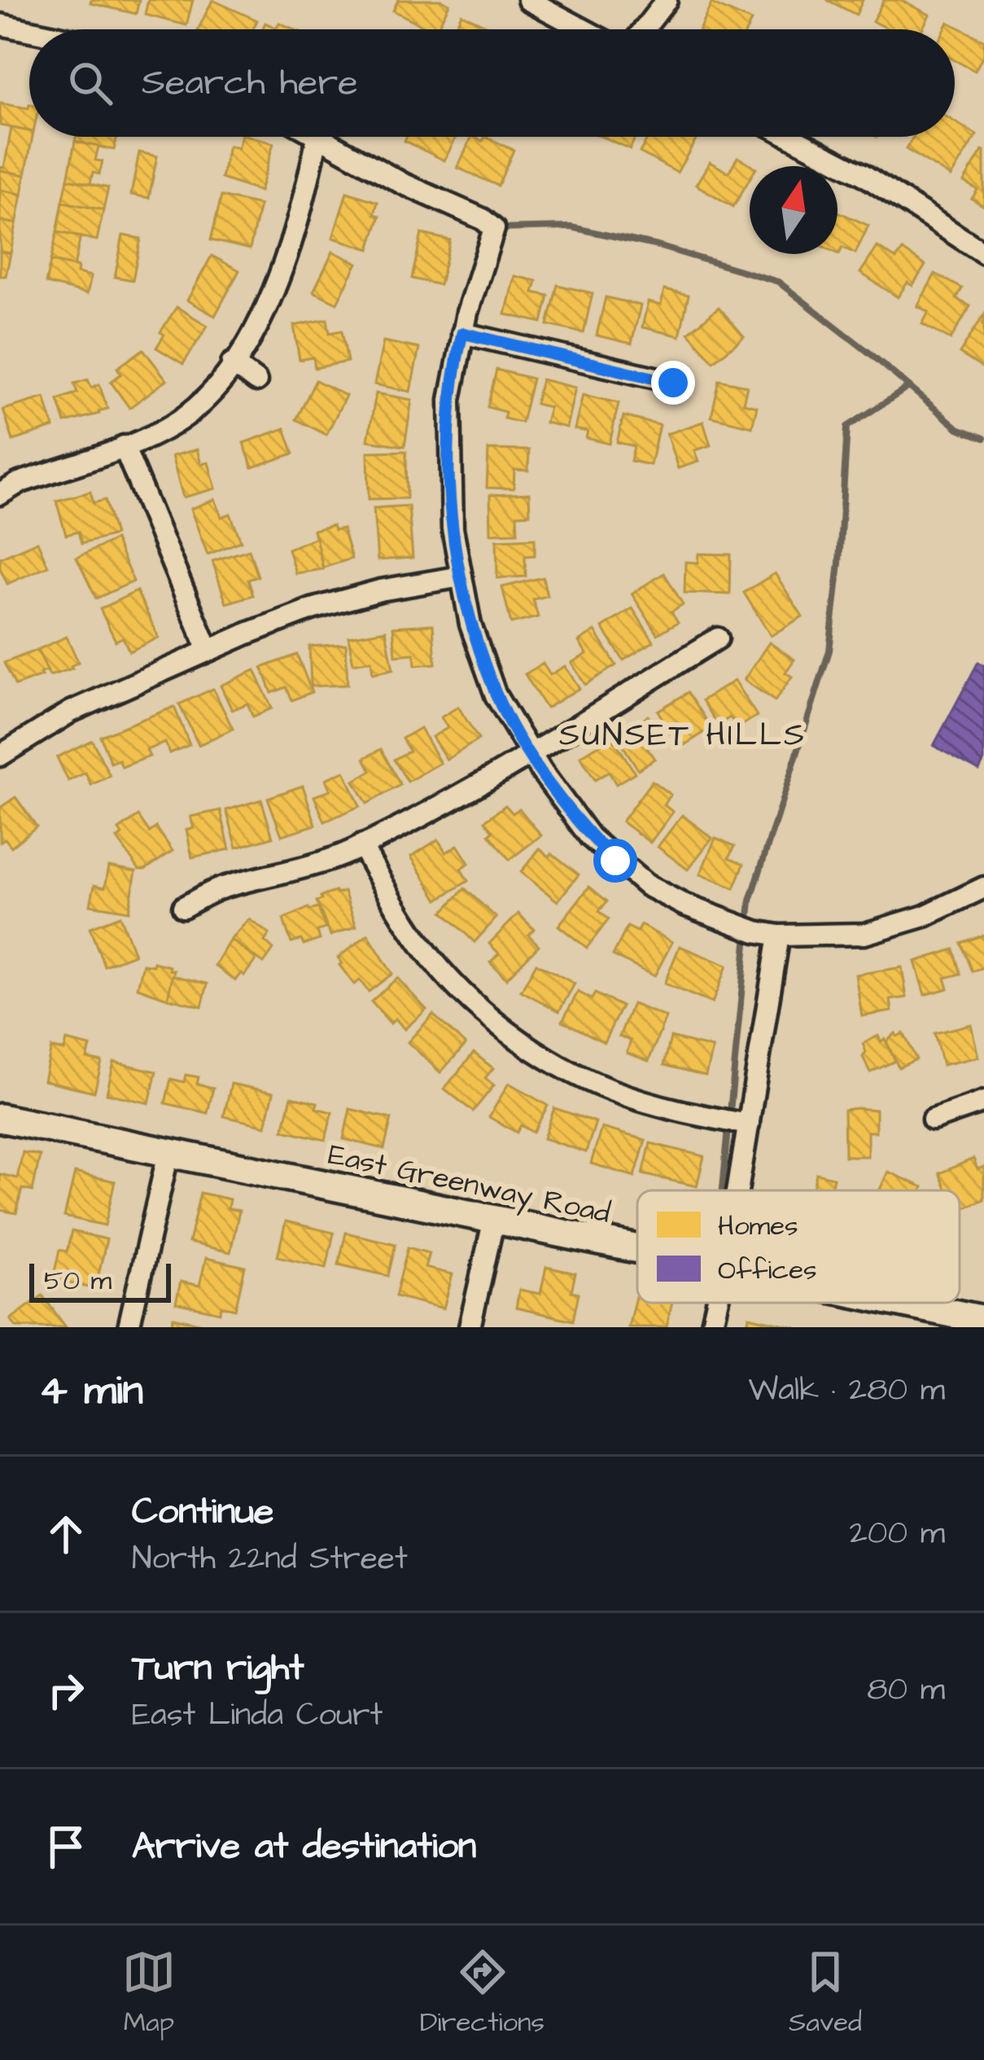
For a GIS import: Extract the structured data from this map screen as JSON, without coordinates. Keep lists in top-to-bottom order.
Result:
{
  "streets": {
    "street": ["East Greenway Road"]
  },
  "districts": ["SUNSET HILLS"],
  "legend": ["Homes", "Offices"],
  "scale_bar": "50 m",
  "north": "top",
  "page": {
    "search": "Search here",
    "scale": "50 m",
    "heading": ["4 min", "Walk · 280 m"],
    "list": [
      ["Continue", "North 22nd Street", "200 m"],
      ["Turn right", "East Linda Court", "80 m"],
      "Arrive at destination"
    ],
    "nav": ["Map", "Directions", "Saved"]
  }
}
